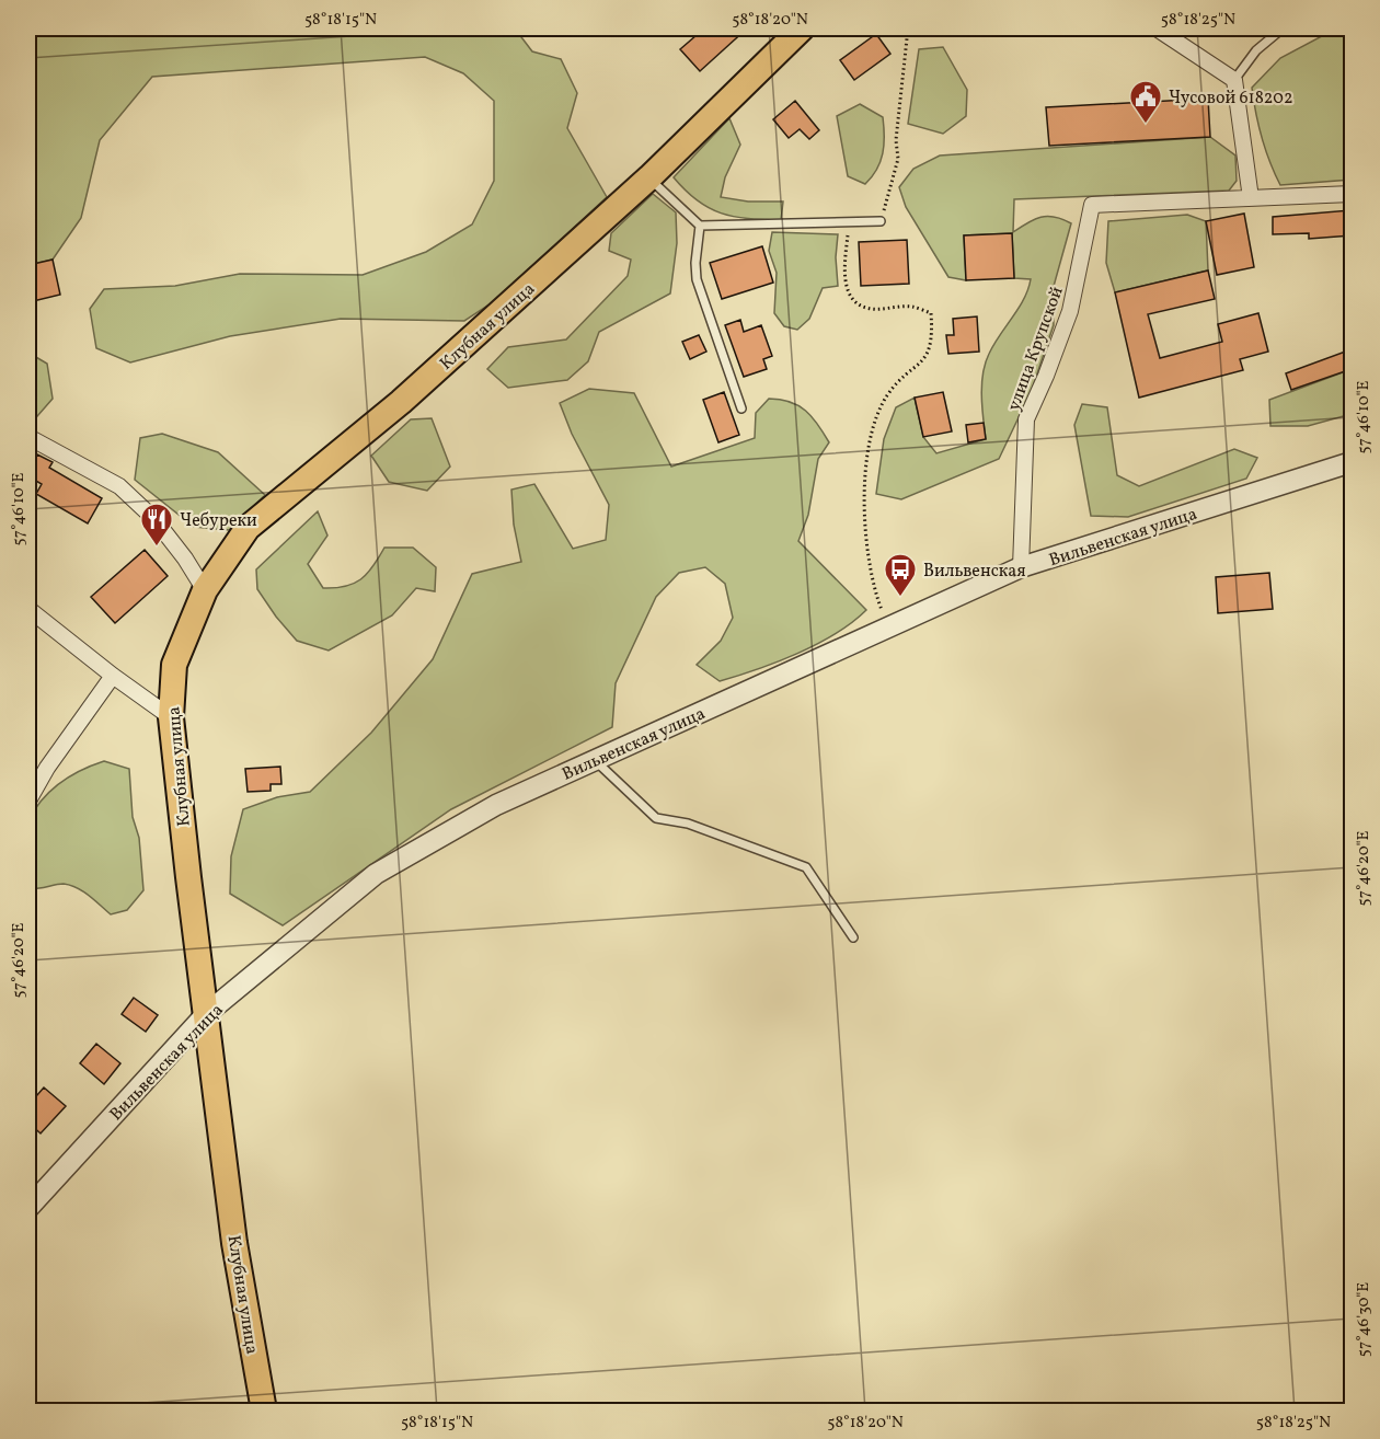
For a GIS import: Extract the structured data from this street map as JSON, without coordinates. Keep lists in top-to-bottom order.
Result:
{
  "streets": {
    "main road": ["Клубная улица"],
    "street": ["улица Крупской", "Вильвенская улица"]
  },
  "crossings": [
    ["Клубная улица", "Вильвенская улица"],
    ["улица Крупской", "Вильвенская улица"]
  ],
  "places": {
    "public building": ["Чусовой 618202"],
    "restaurant": ["Чебуреки"],
    "bus stop": ["Вильвенская"]
  },
  "coordinates": [
    "58°18'15\"N",
    "58°18'20\"N",
    "58°18'25\"N",
    "57°46'10\"E",
    "57°46'20\"E",
    "57°46'30\"E"
  ]
}
